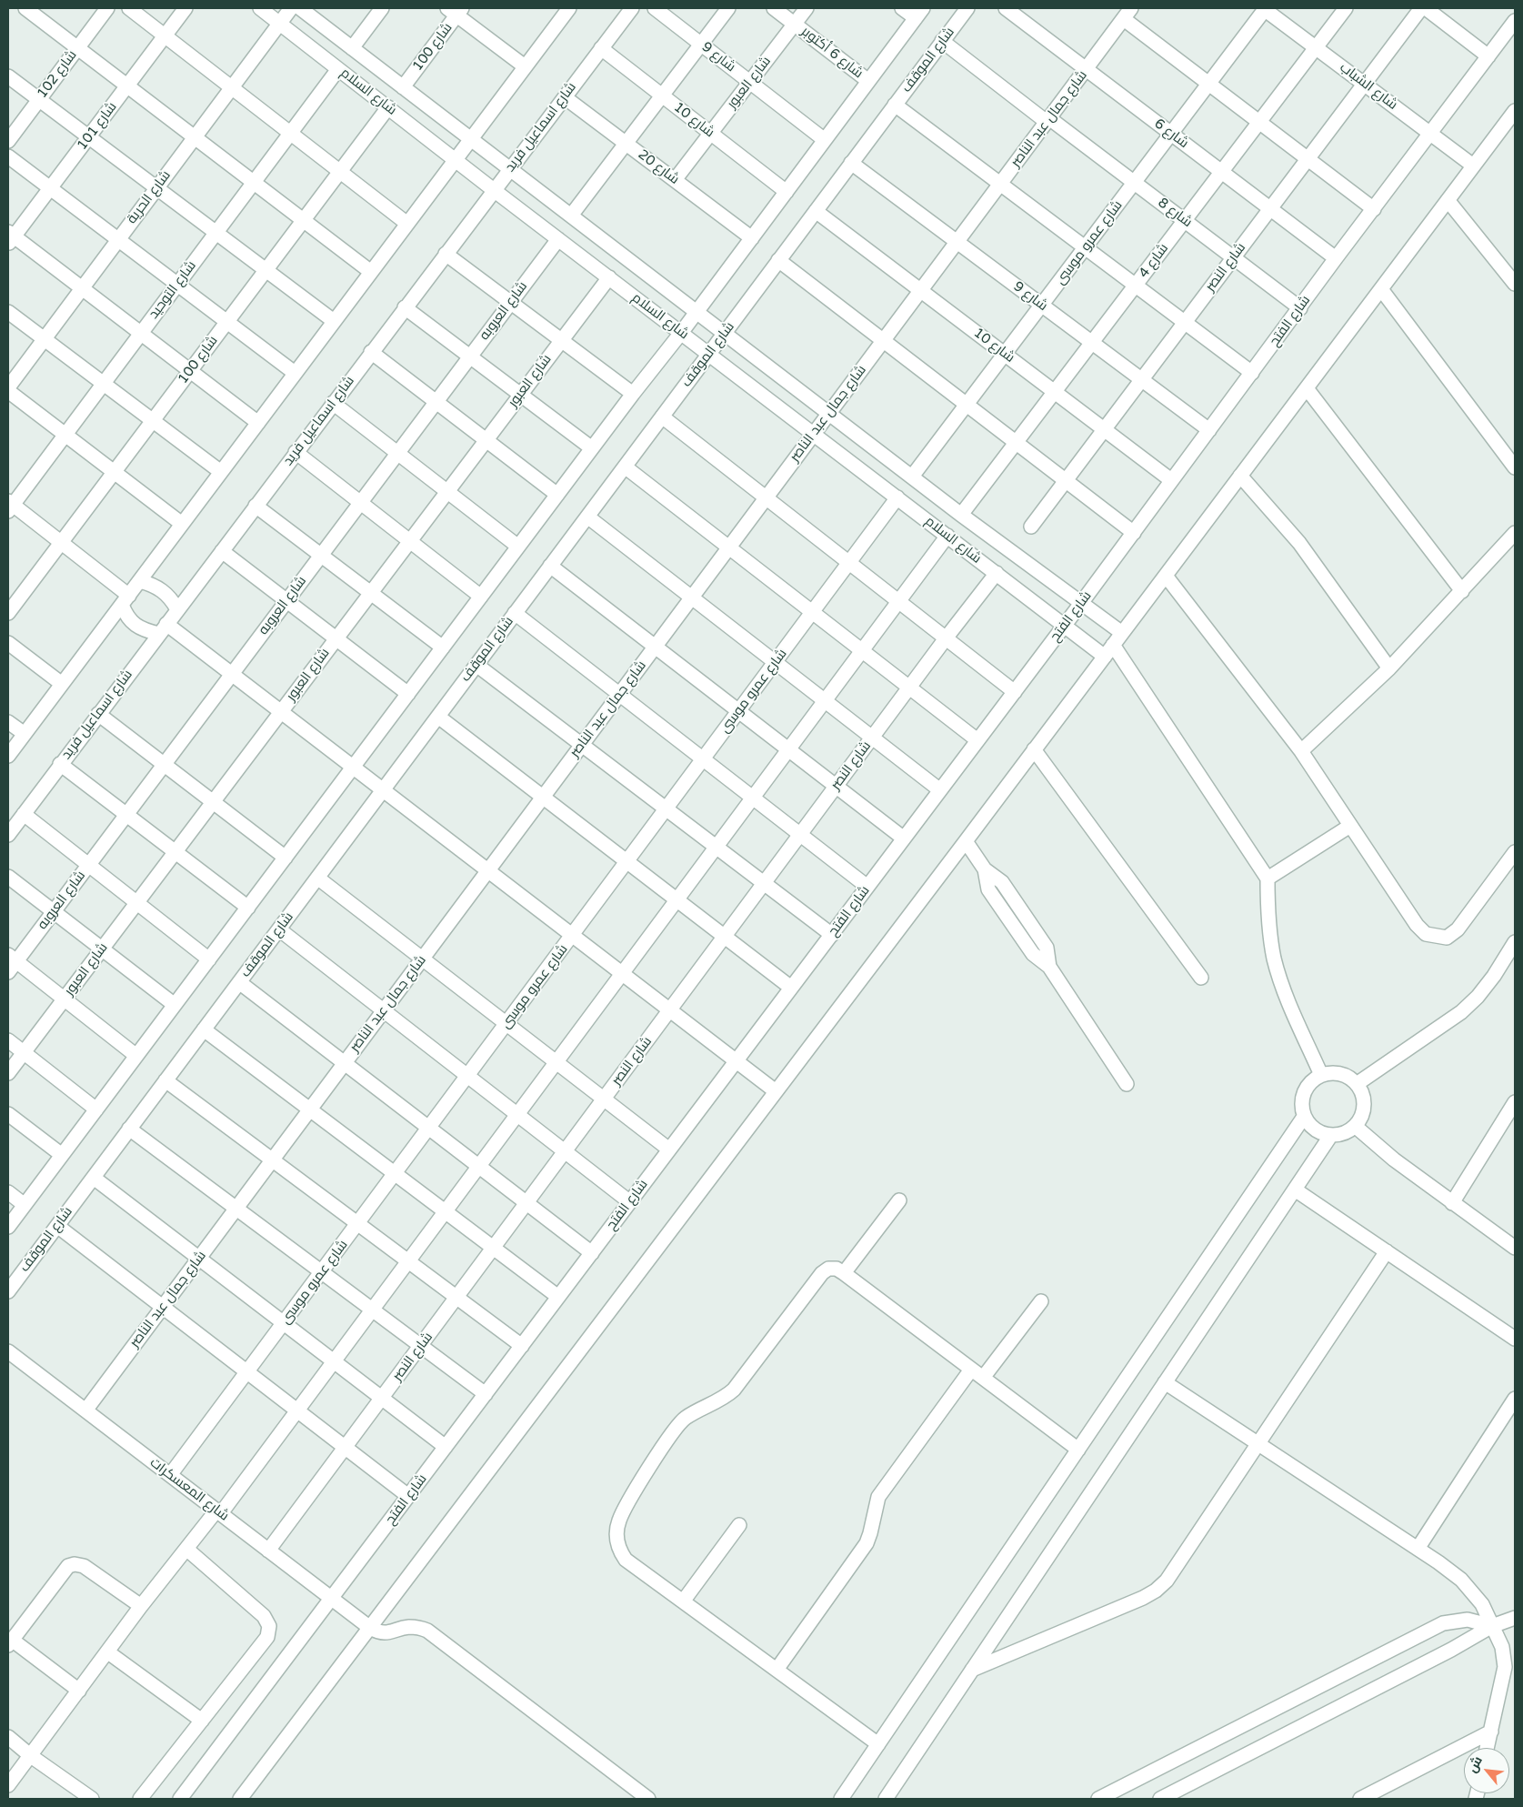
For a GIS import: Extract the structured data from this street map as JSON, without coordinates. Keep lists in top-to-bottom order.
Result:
{
  "streets": {
    "street": [
      "شارع 100",
      "شارع 6 أكتوبر",
      "شارع 9",
      "شارع الموقف",
      "شارع 102",
      "شارع العبور",
      "شارع الشباب",
      "شارع السلام",
      "شارع جمال عبد الناصر",
      "شارع 10",
      "شارع 101",
      "شارع اسماعيل فريد",
      "شارع 6",
      "شارع 20",
      "شارع الحرية",
      "شارع 8",
      "شارع عمرو موسى",
      "شارع 4",
      "شارع النصر",
      "شارع التوحيد",
      "شارع العروبه",
      "شارع الفتح",
      "شارع المعسكرات"
    ]
  },
  "crossings": [
    ["شارع 100", "شارع السلام"],
    ["شارع 6 أكتوبر", "شارع العبور"],
    ["شارع 9", "شارع الموقف"],
    ["شارع 9", "شارع العبور"],
    ["شارع 9", "شارع جمال عبد الناصر"],
    ["شارع 9", "شارع عمرو موسى"],
    ["شارع 9", "شارع 4"],
    ["شارع 9", "شارع النصر"],
    ["شارع 9", "شارع الفتح"],
    ["شارع الموقف", "شارع السلام"],
    ["شارع الموقف", "شارع 10"],
    ["شارع الموقف", "شارع 8"],
    ["شارع العبور", "شارع السلام"],
    ["شارع العبور", "شارع 10"],
    ["شارع العبور", "شارع 20"],
    ["شارع الشباب", "شارع عمرو موسى"],
    ["شارع الشباب", "شارع 4"],
    ["شارع الشباب", "شارع النصر"],
    ["شارع الشباب", "شارع الفتح"],
    ["شارع السلام", "شارع جمال عبد الناصر"],
    ["شارع السلام", "شارع اسماعيل فريد"],
    ["شارع السلام", "شارع الحرية"],
    ["شارع السلام", "شارع عمرو موسى"],
    ["شارع السلام", "شارع 4"],
    ["شارع السلام", "شارع النصر"],
    ["شارع السلام", "شارع التوحيد"],
    ["شارع السلام", "شارع العروبه"],
    ["شارع السلام", "شارع الفتح"],
    ["شارع جمال عبد الناصر", "شارع 10"],
    ["شارع جمال عبد الناصر", "شارع 6"],
    ["شارع جمال عبد الناصر", "شارع 8"],
    ["شارع جمال عبد الناصر", "شارع المعسكرات"],
    ["شارع 10", "شارع اسماعيل فريد"],
    ["شارع 10", "شارع عمرو موسى"],
    ["شارع 10", "شارع 4"],
    ["شارع 10", "شارع النصر"],
    ["شارع 10", "شارع الفتح"],
    ["شارع اسماعيل فريد", "شارع 20"],
    ["شارع 6", "شارع عمرو موسى"],
    ["شارع 6", "شارع 4"],
    ["شارع 6", "شارع النصر"],
    ["شارع 6", "شارع الفتح"],
    ["شارع 8", "شارع عمرو موسى"],
    ["شارع 8", "شارع 4"],
    ["شارع 8", "شارع النصر"],
    ["شارع 8", "شارع الفتح"],
    ["شارع عمرو موسى", "شارع المعسكرات"],
    ["شارع النصر", "شارع المعسكرات"],
    ["شارع الفتح", "شارع المعسكرات"]
  ],
  "north": "top left"
}
